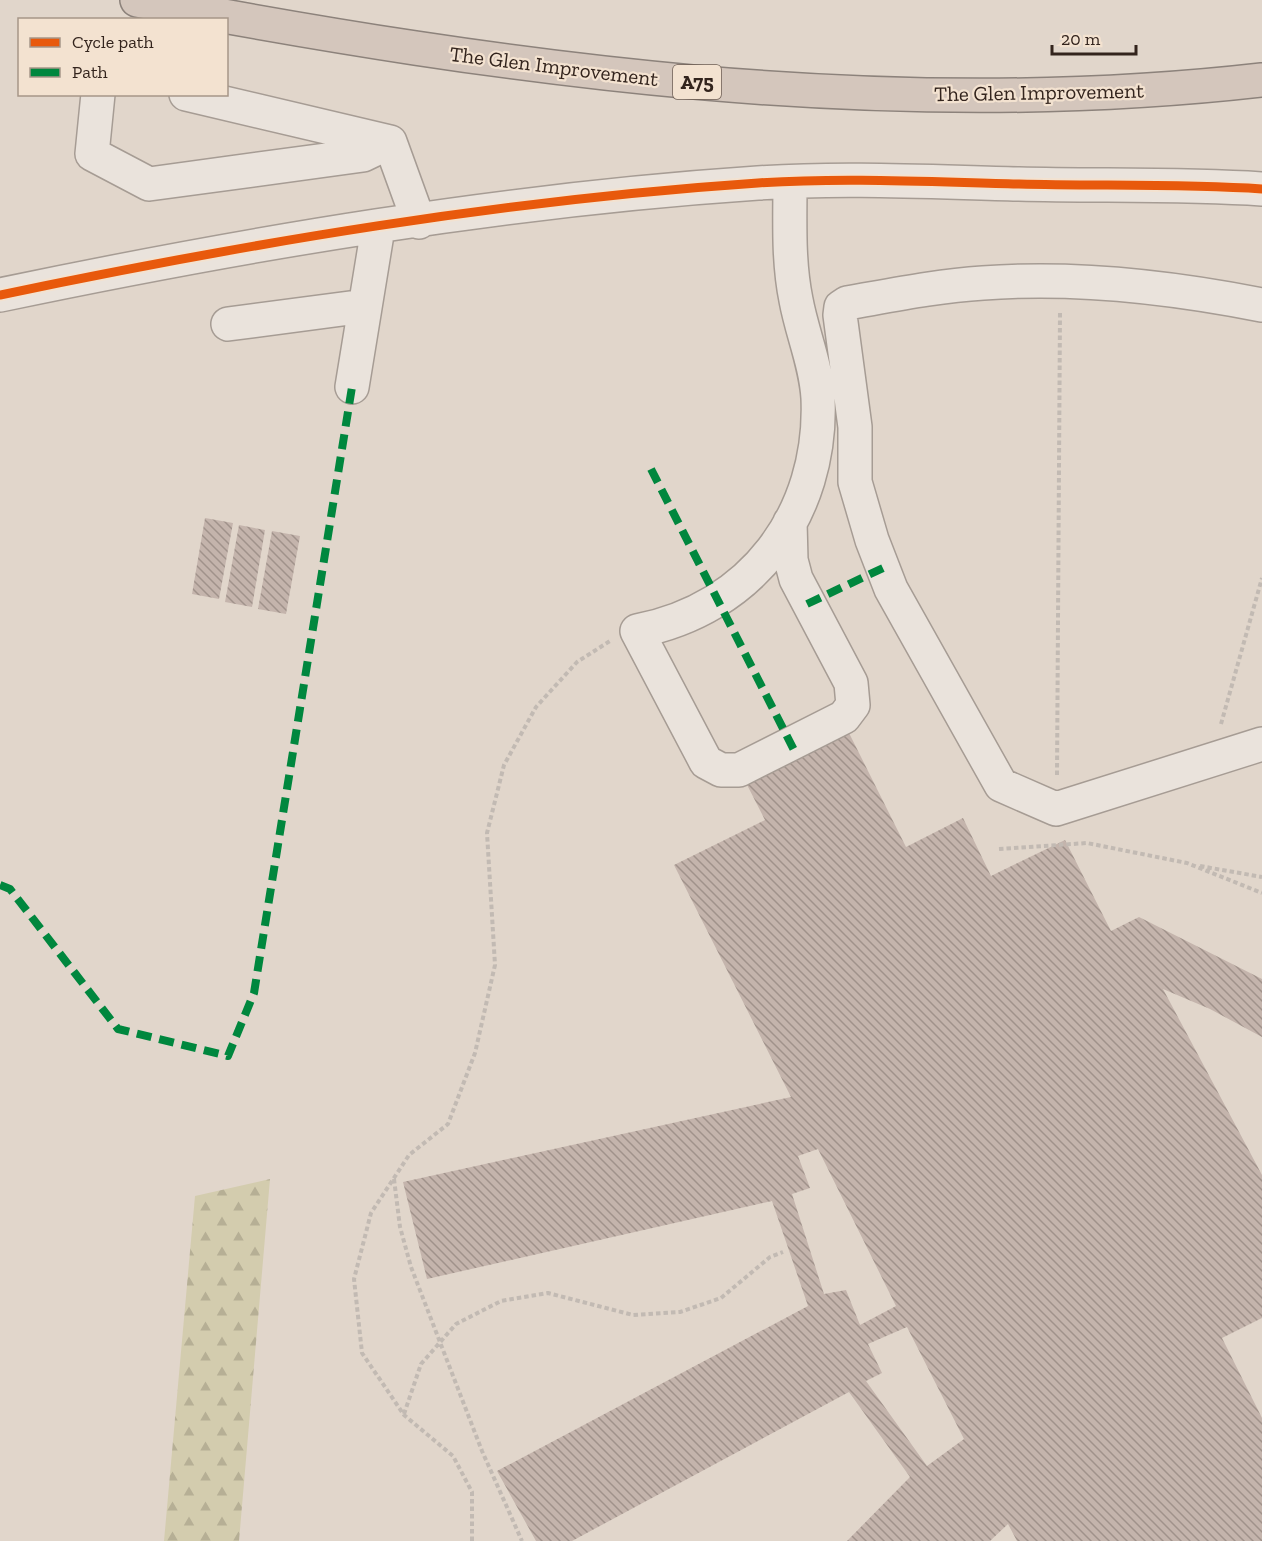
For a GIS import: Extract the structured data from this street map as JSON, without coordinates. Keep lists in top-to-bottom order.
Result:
{
  "streets": {
    "highway": ["The Glen Improvement", "A75"]
  },
  "legend": ["Cycle path", "Path"],
  "scale_bar": "20 m"
}
